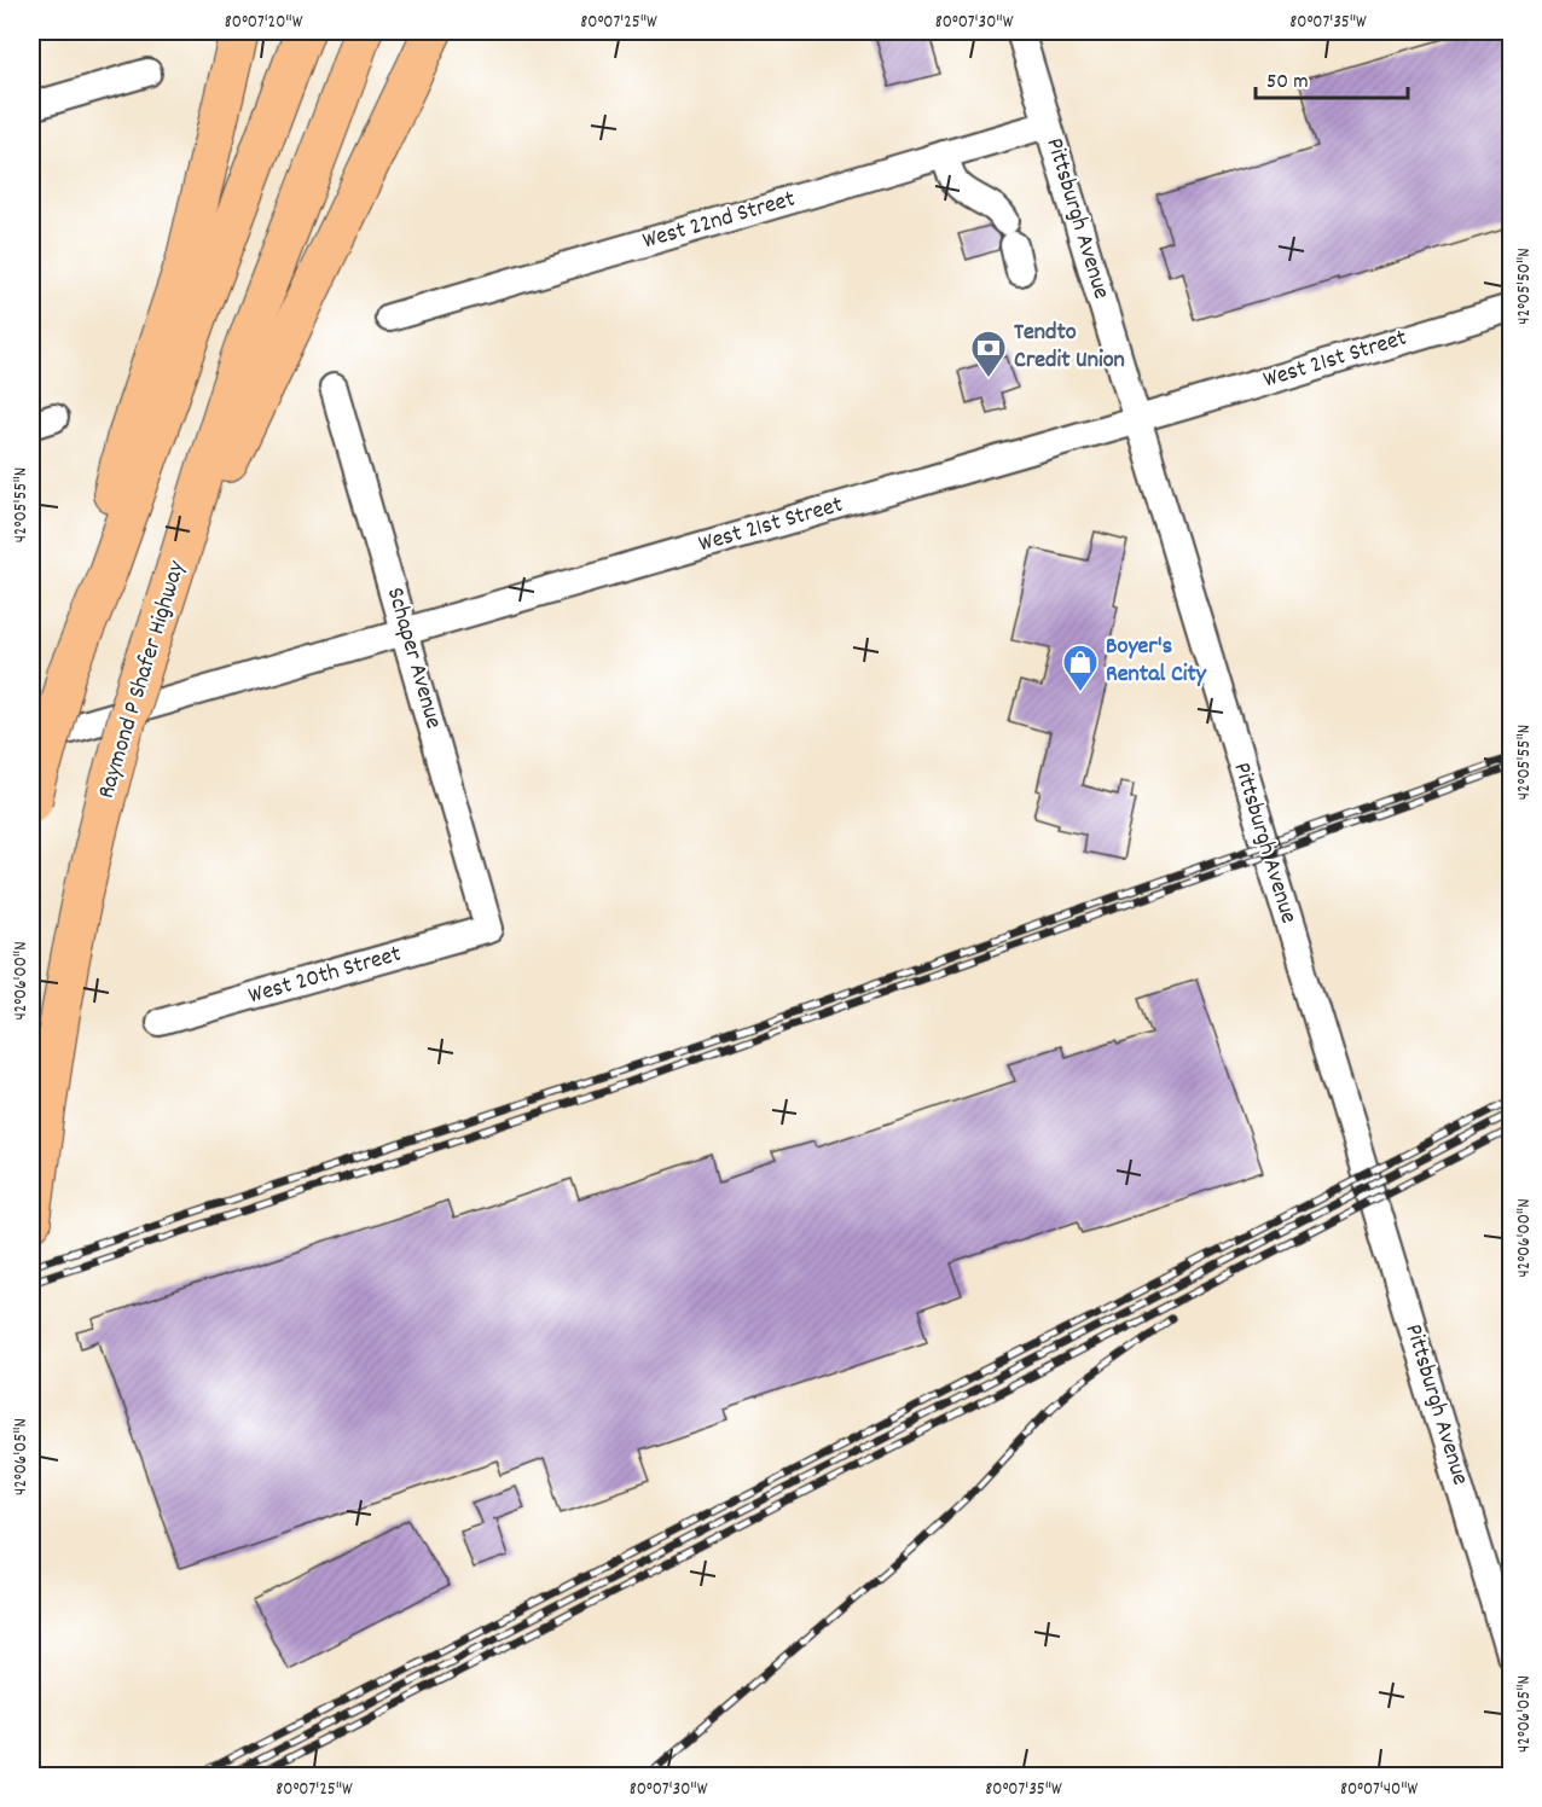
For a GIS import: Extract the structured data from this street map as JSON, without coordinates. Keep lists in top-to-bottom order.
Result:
{
  "streets": {
    "highway": ["Raymond P Shafer Highway"],
    "street": [
      "Pittsburgh Avenue",
      "West 22nd Street",
      "West 21st Street",
      "Schaper Avenue",
      "West 20th Street"
    ]
  },
  "crossings": [
    ["Pittsburgh Avenue", "West 22nd Street"],
    ["Pittsburgh Avenue", "West 21st Street"],
    ["West 21st Street", "Schaper Avenue"],
    ["Schaper Avenue", "West 20th Street"]
  ],
  "places": {
    "bank": ["Tendto Credit Union"],
    "shop": ["Boyer's Rental City"]
  },
  "scale_bar": "50 m",
  "coordinates": [
    "80°07'20\"W",
    "80°07'25\"W",
    "80°07'30\"W",
    "80°07'35\"W",
    "42°05'50\"N",
    "42°05'55\"N",
    "42°06'00\"N",
    "42°06'05\"N",
    "80°07'40\"W"
  ]
}
